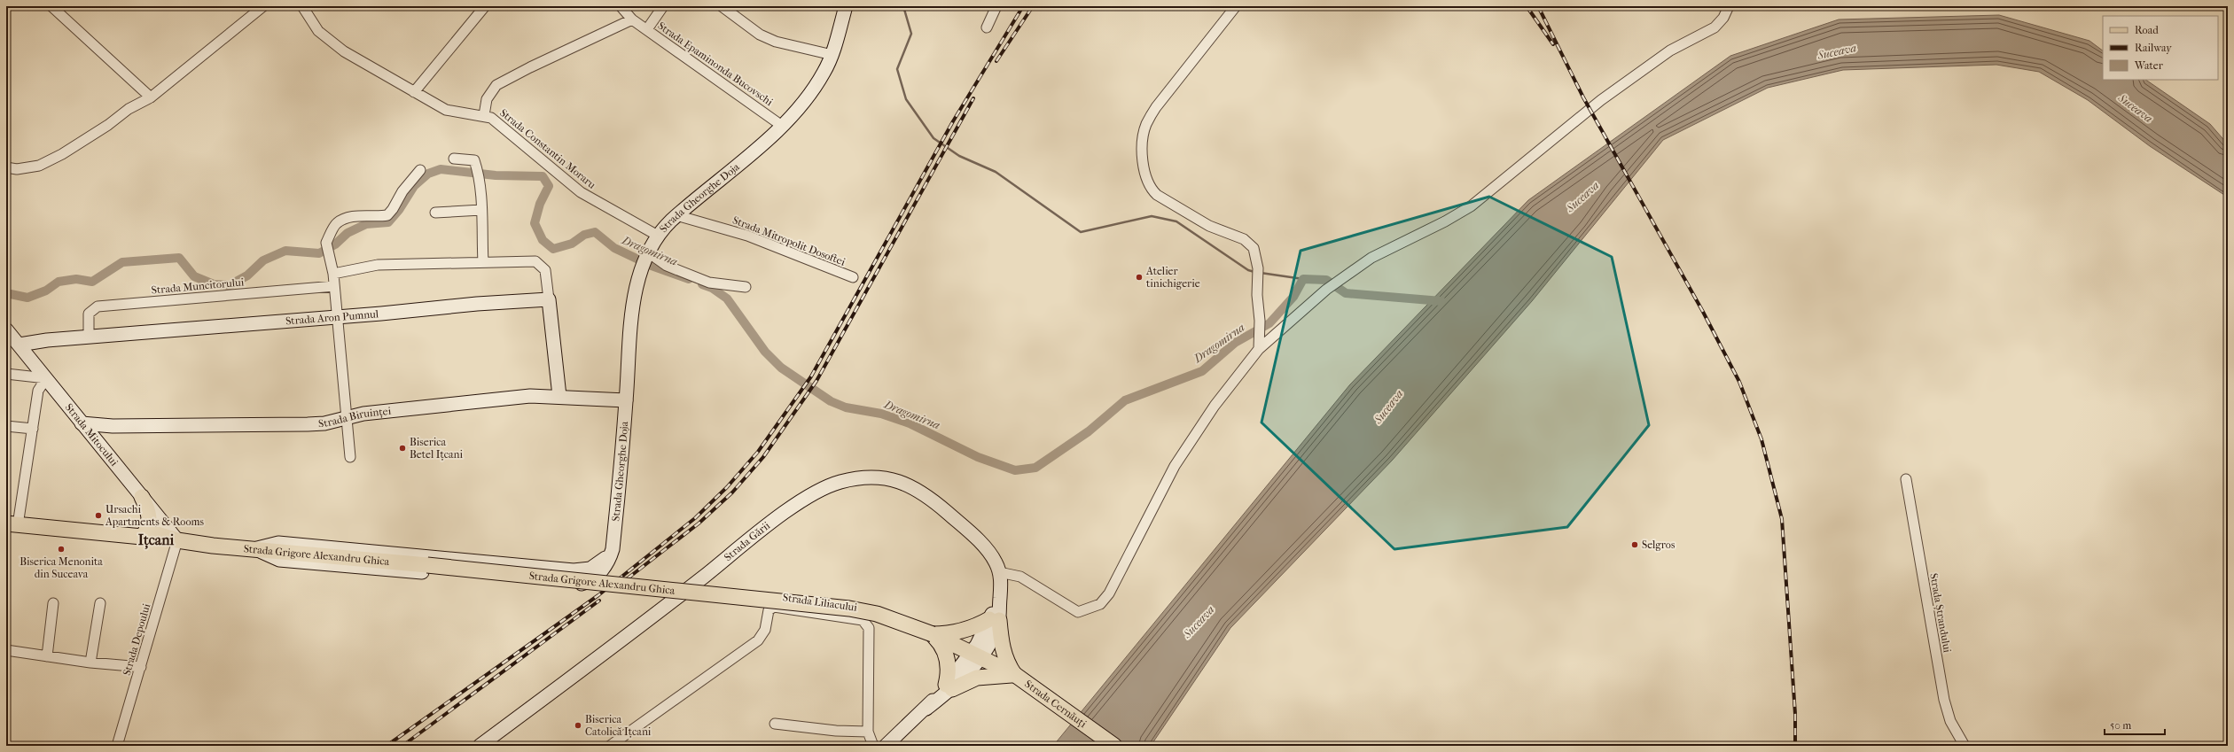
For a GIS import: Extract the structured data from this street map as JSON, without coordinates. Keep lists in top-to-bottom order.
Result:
{
  "streets": {
    "main road": ["Strada Grigore Alexandru Ghica", "Strada Cernăuți"],
    "street": [
      "Strada Epaminonda Bucovschi",
      "Strada Constantin Moraru",
      "Strada Gheorghe Doja",
      "Strada Mitropolit Dosoftei",
      "Strada Muncitorului",
      "Strada Aron Pumnul",
      "Strada Biruinței",
      "Strada Mitocului",
      "Strada Gării",
      "Strada Liliacului",
      "Strada Ștrandului",
      "Strada Depoului"
    ]
  },
  "crossings": [
    ["Strada Epaminonda Bucovschi", "Strada Gheorghe Doja"],
    ["Strada Constantin Moraru", "Strada Gheorghe Doja"],
    ["Strada Gheorghe Doja", "Strada Mitropolit Dosoftei"],
    ["Strada Gheorghe Doja", "Strada Biruinței"],
    ["Strada Gheorghe Doja", "Strada Grigore Alexandru Ghica"],
    ["Strada Muncitorului", "Strada Aron Pumnul"],
    ["Strada Aron Pumnul", "Strada Mitocului"],
    ["Strada Biruinței", "Strada Mitocului"],
    ["Strada Mitocului", "Strada Grigore Alexandru Ghica"],
    ["Strada Mitocului", "Strada Depoului"],
    ["Strada Gării", "Strada Grigore Alexandru Ghica"],
    ["Strada Grigore Alexandru Ghica", "Strada Depoului"],
    ["Strada Grigore Alexandru Ghica", "Strada Cernăuți"]
  ],
  "districts": ["Ițcani"],
  "water": ["Suceava", "Dragomirna"],
  "places": [
    "Atelier tinichigerie",
    "Biserica Betel Iţcani",
    "Ursachi Apartments & Rooms",
    "Selgros",
    "Biserica Menonita din Suceava",
    "Biserica Catolică Ițcani"
  ],
  "legend": ["Road", "Railway", "Water"],
  "scale_bar": "50 m"
}
